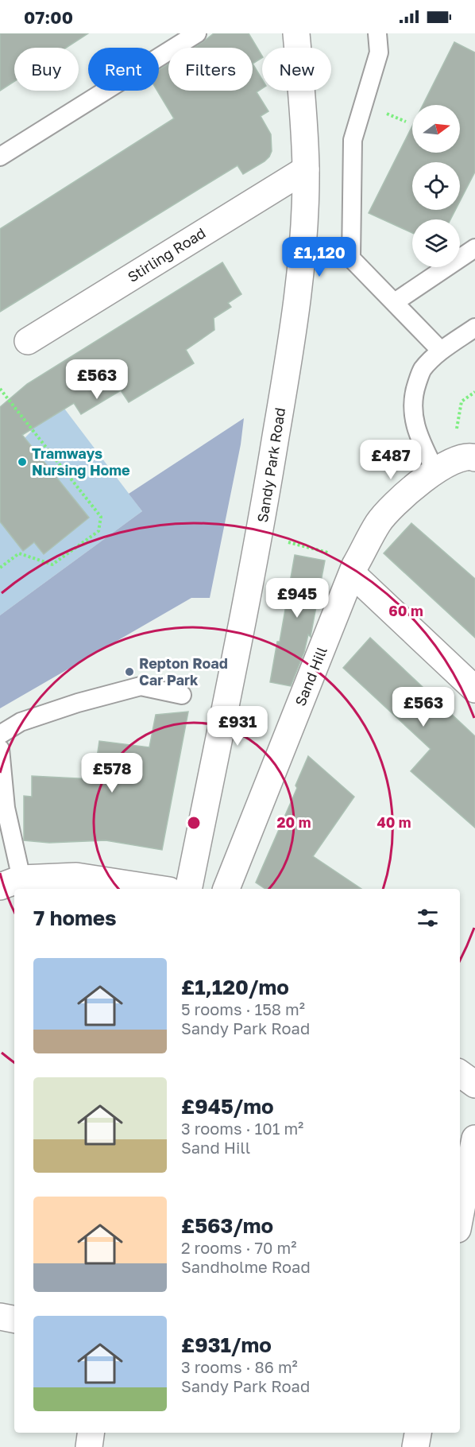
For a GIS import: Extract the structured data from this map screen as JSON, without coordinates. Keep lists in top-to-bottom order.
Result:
{
  "streets": {
    "street": ["Stirling Road", "Sandy Park Road", "Sand Hill"]
  },
  "crossings": [
    ["Stirling Road", "Sandy Park Road"]
  ],
  "places": ["Tramways Nursing Home", "Repton Road Car Park"],
  "north": "right",
  "page": {
    "status": "07:00",
    "chip": [
      "Buy",
      "Rent",
      "Filters",
      "New"
    ],
    "price": [
      "£1,120",
      "£563",
      "£487",
      "£945",
      "£563",
      "£931",
      "£578"
    ],
    "heading": "7 homes",
    "list": [
      {
        "name": "£1,120/mo",
        "note": "5 rooms · 158 m² · Sandy Park Road"
      },
      {
        "name": "£945/mo",
        "note": "3 rooms · 101 m² · Sand Hill"
      },
      {
        "name": "£563/mo",
        "note": "2 rooms · 70 m² · Sandholme Road"
      },
      {
        "name": "£931/mo",
        "note": "3 rooms · 86 m² · Sandy Park Road"
      }
    ]
  },
  "rings": ["60 m", "20 m", "40 m"]
}
